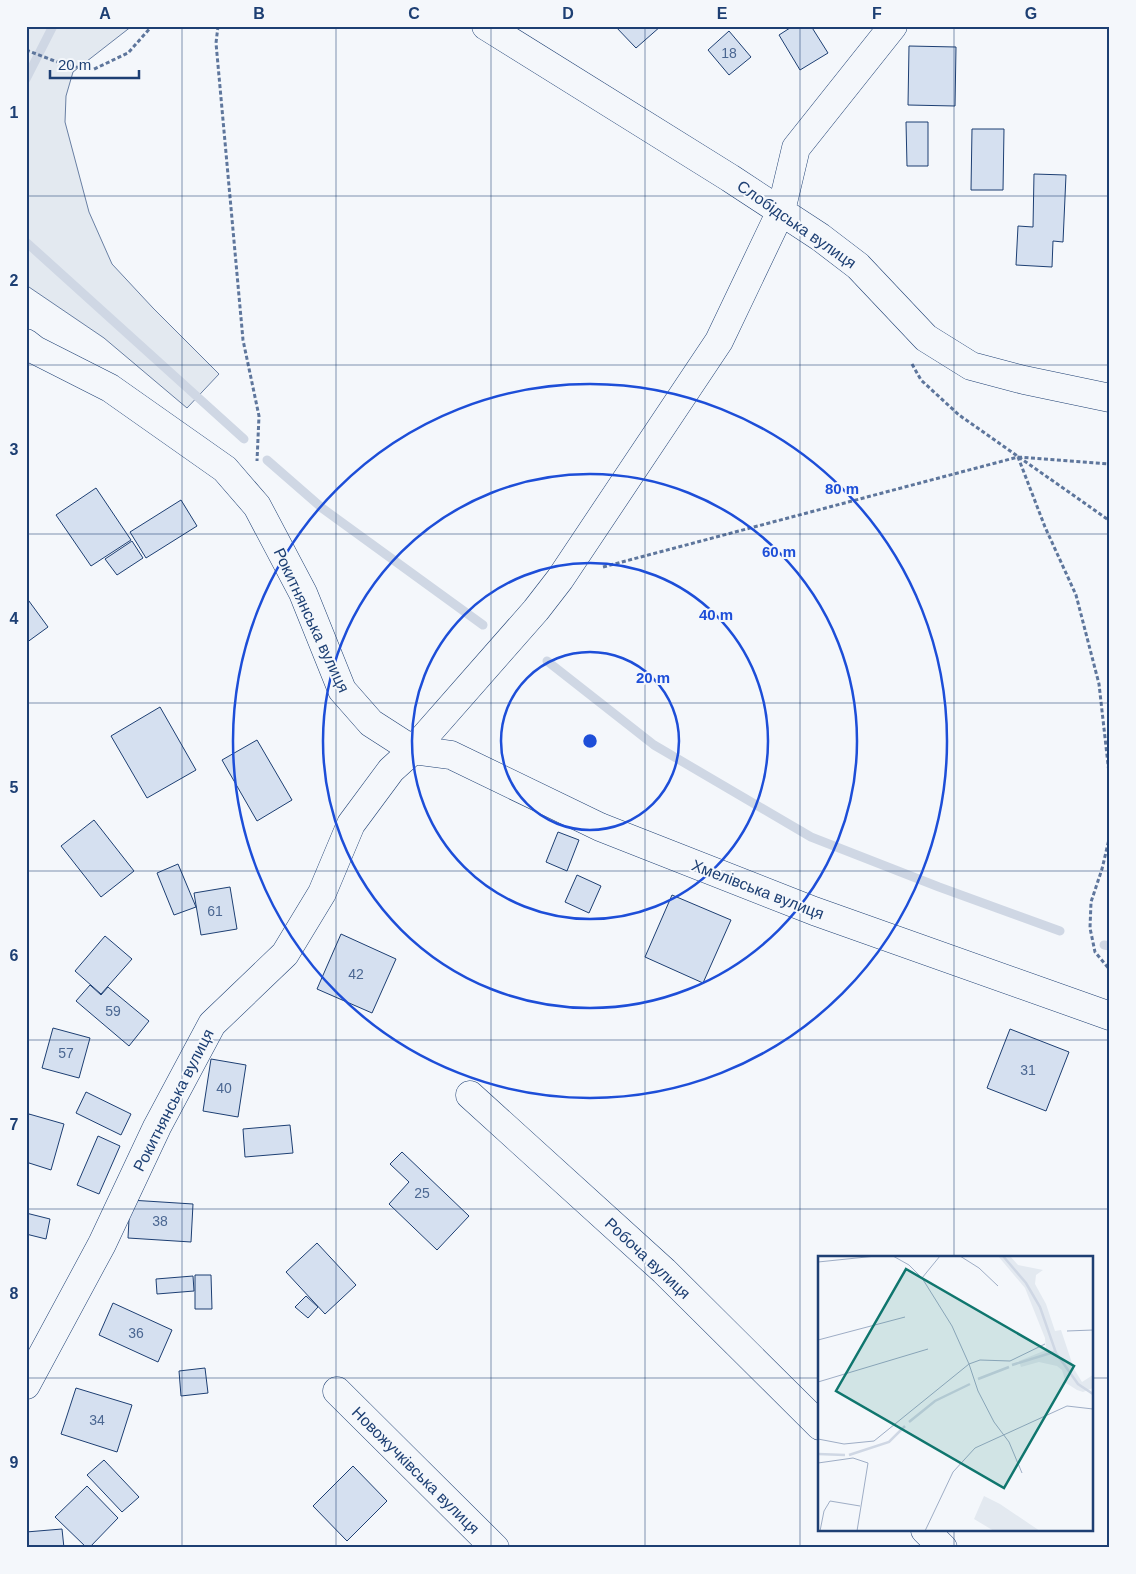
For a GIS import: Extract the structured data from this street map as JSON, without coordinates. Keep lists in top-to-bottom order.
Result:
{
  "streets": {
    "street": [
      "Слобідська вулиця",
      "Рокитнянська вулиця",
      "Хмелівська вулиця",
      "Робоча вулиця",
      "Новожучківська вулиця"
    ]
  },
  "crossings": [
    ["Рокитнянська вулиця", "Хмелівська вулиця"]
  ],
  "house_numbers": [
    "18",
    "61",
    "42",
    "59",
    "57",
    "31",
    "40",
    "25",
    "38",
    "36",
    "34"
  ],
  "scale_bar": "20 m",
  "grid": {
    "columns": [
      "A",
      "B",
      "C",
      "D",
      "E",
      "F",
      "G"
    ],
    "rows": [
      "1",
      "2",
      "3",
      "4",
      "5",
      "6",
      "7",
      "8",
      "9"
    ]
  },
  "rings": [
    "80 m",
    "60 m",
    "40 m",
    "20 m"
  ]
}
